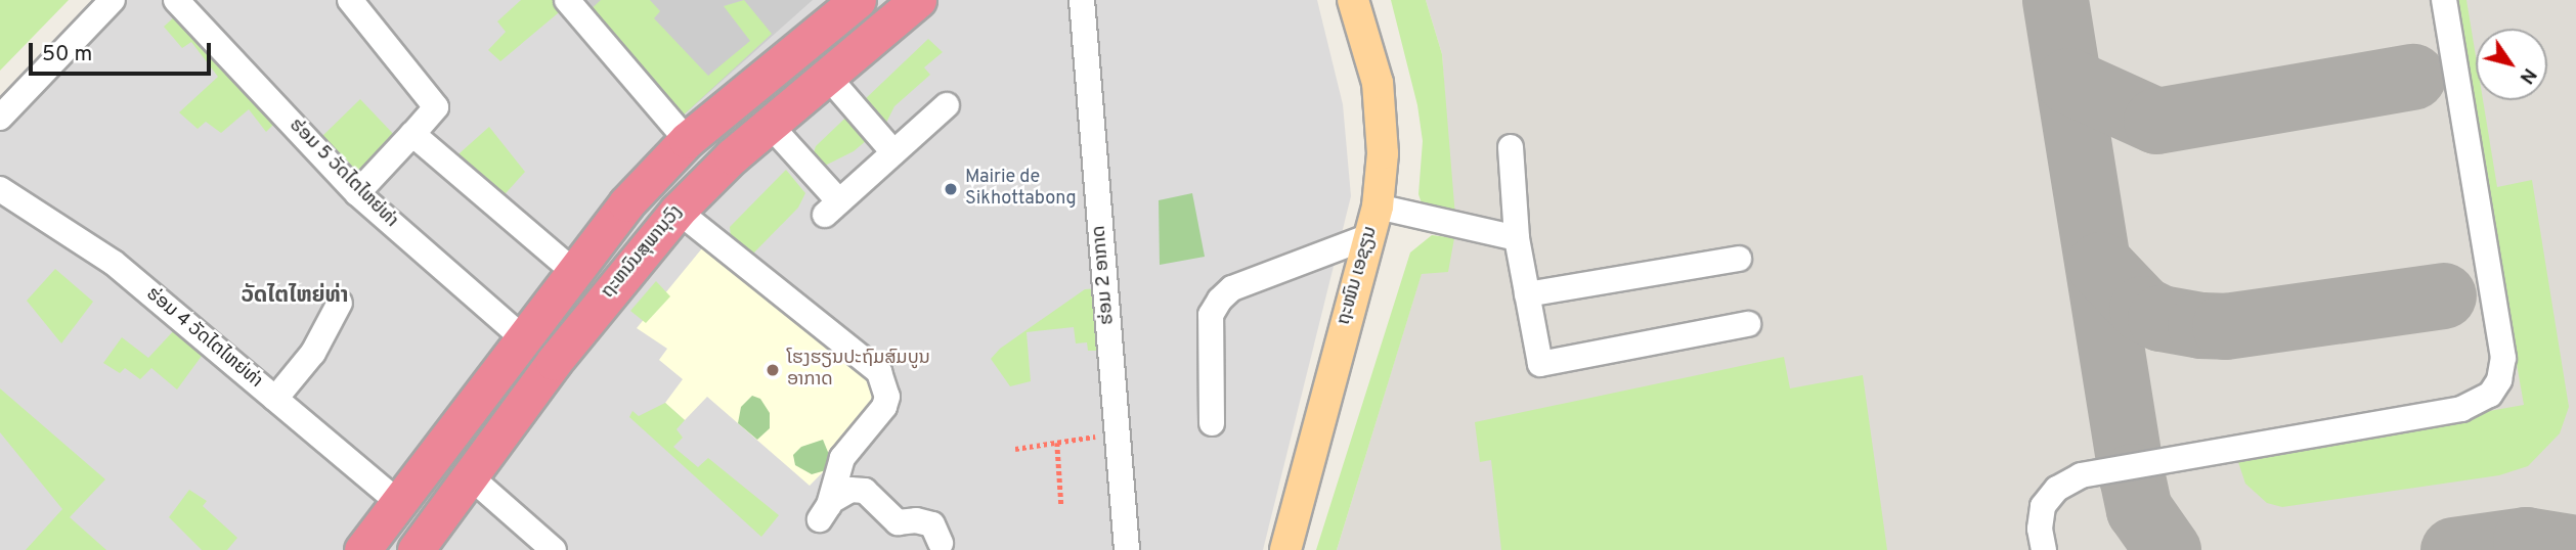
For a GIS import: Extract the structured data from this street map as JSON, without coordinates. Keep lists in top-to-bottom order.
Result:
{
  "streets": {
    "highway": ["ຖະຫນົນສຸພານຸວົງ"],
    "main road": ["ຖະໜົນ ເອຊຽນ"],
    "street": ["ຮ່ອມ 5 ວັດໄຕໄຫຍ່ທ່າ", "ຮ່ອມ 2 ອາກາດ", "ຮ່ອມ 4 ວັດໄຕໄຫຍ່ທ່າ"]
  },
  "districts": ["ວັດໄຕໄຫຍ່ທ່າ"],
  "places": ["Mairie de Sikhottabong", "ໂຮງຮຽນປະຖົມສົມບູນ ອາກາດ"],
  "scale_bar": "50 m",
  "north": "bottom right"
}
